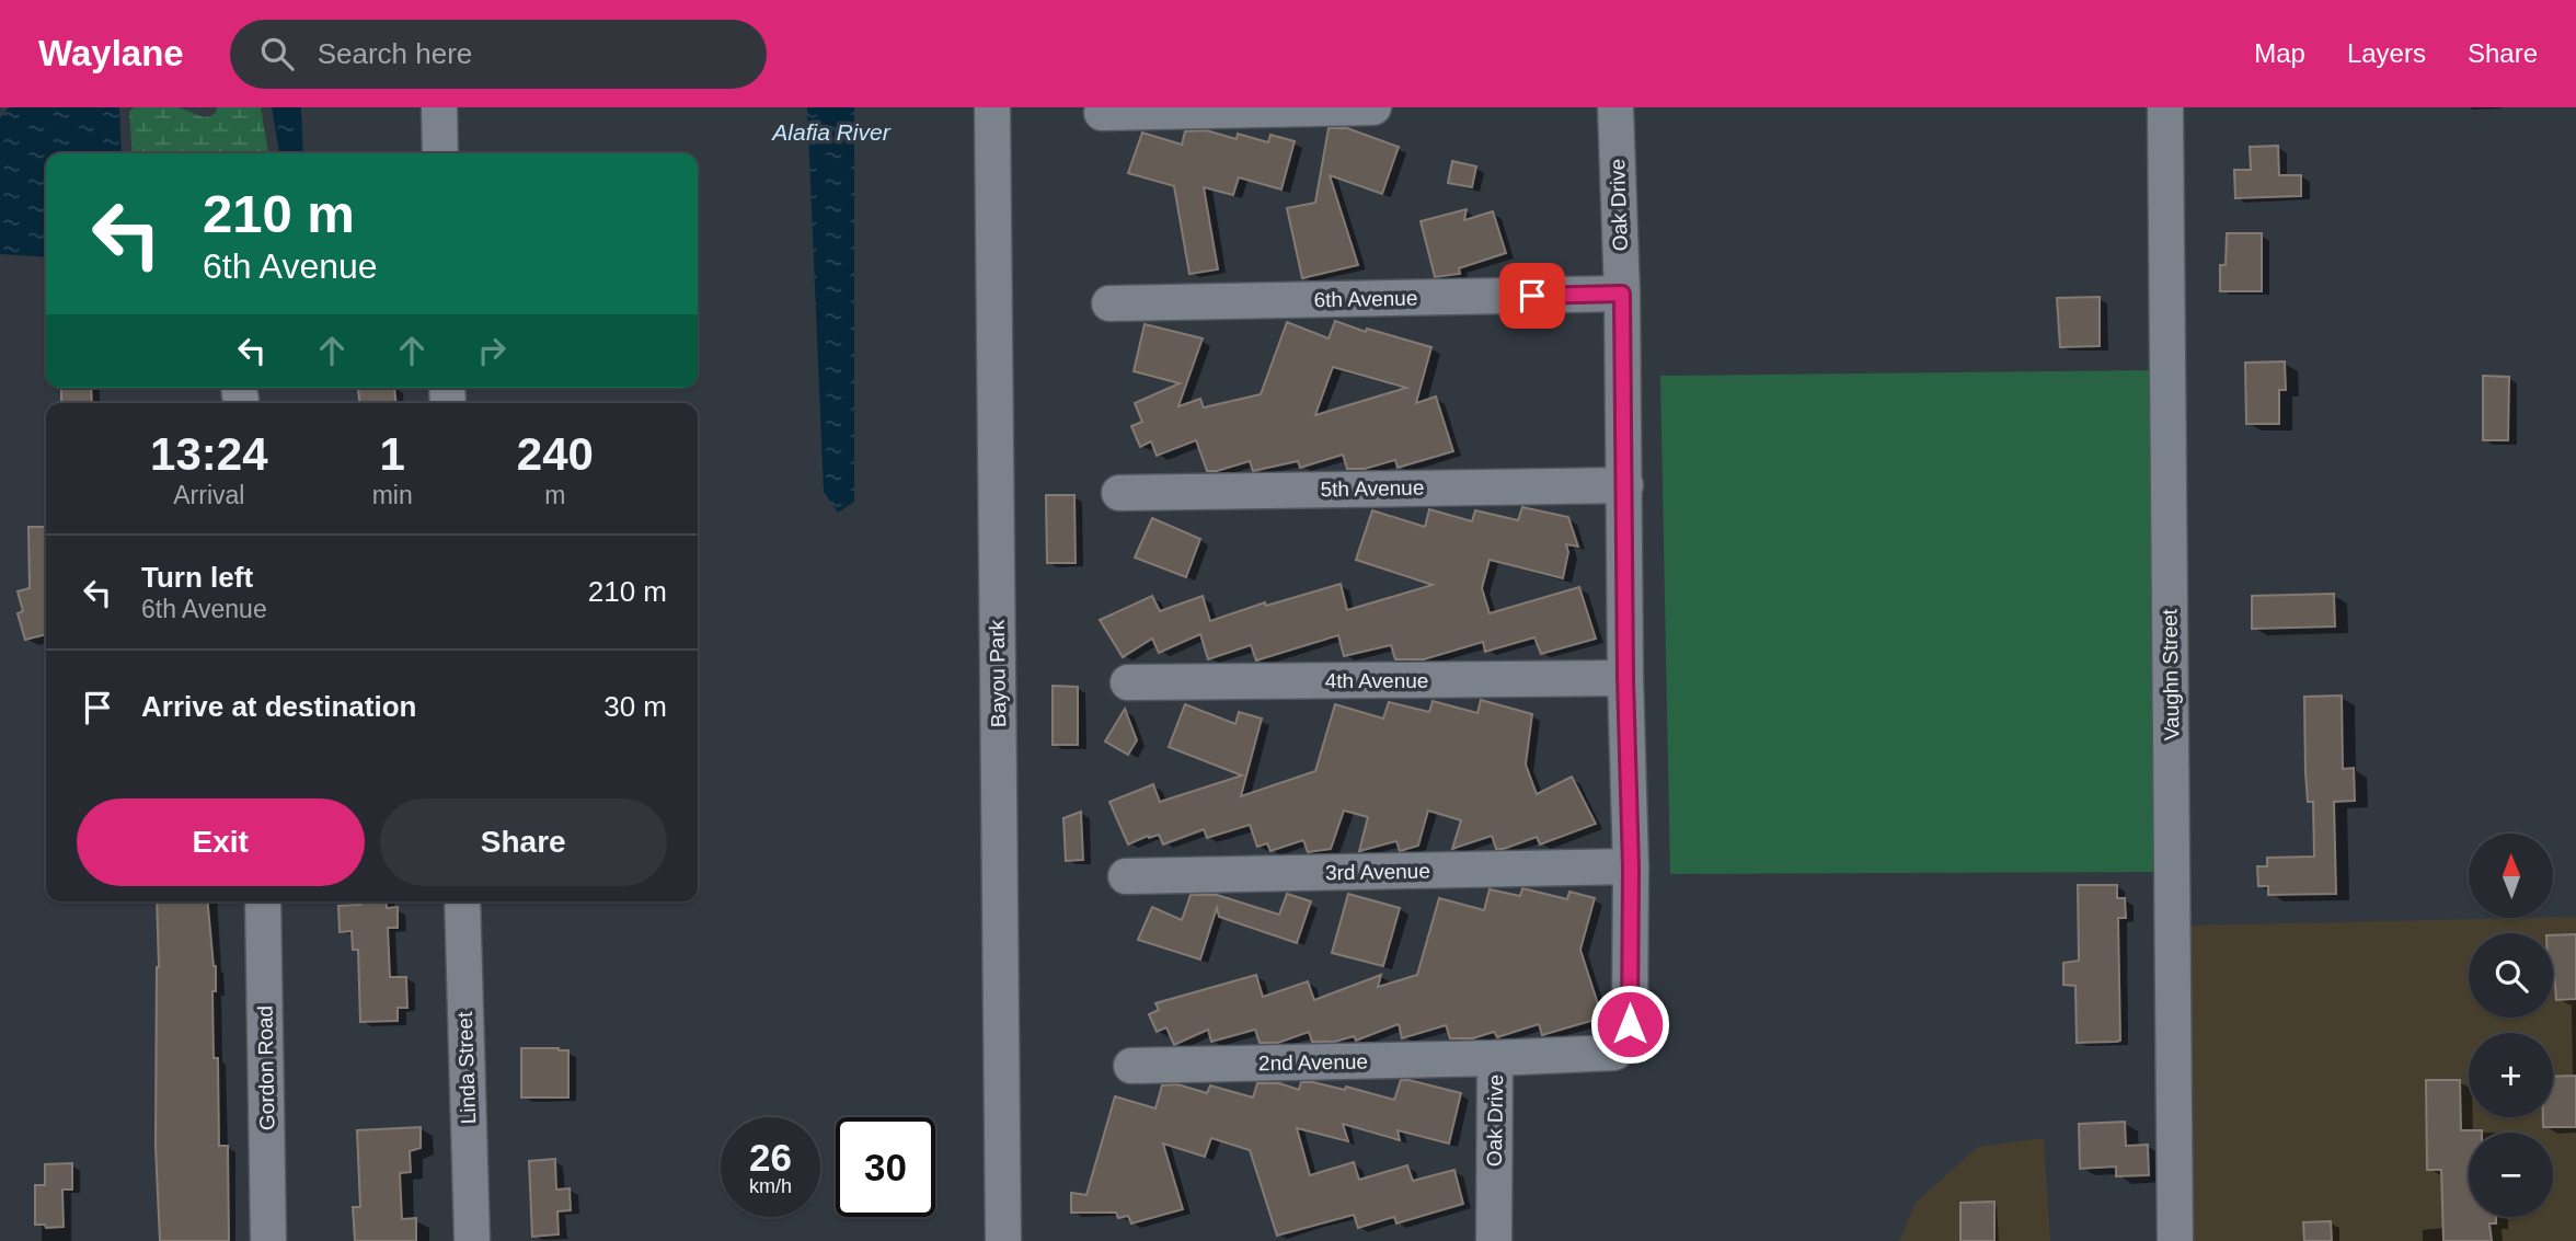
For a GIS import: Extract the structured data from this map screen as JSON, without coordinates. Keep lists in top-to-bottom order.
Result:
{
  "streets": {
    "street": [
      "Oak Drive",
      "6th Avenue",
      "5th Avenue",
      "Bayou Park",
      "Vaughn Street",
      "4th Avenue",
      "3rd Avenue",
      "2nd Avenue",
      "Gordon Road",
      "Linda Street"
    ]
  },
  "crossings": [
    ["Oak Drive", "6th Avenue"],
    ["Oak Drive", "5th Avenue"],
    ["Oak Drive", "4th Avenue"],
    ["Oak Drive", "3rd Avenue"],
    ["Oak Drive", "2nd Avenue"]
  ],
  "water": ["Alafia River"],
  "north": "top",
  "page": {
    "header": "Waylane",
    "search": "Search here",
    "nav": ["Map", "Layers", "Share"],
    "turn": ["210 m", "6th Avenue"],
    "eta": [
      "13:24",
      "Arrival",
      "1",
      "min",
      "240",
      "m"
    ],
    "list": [
      {
        "name": "Turn left",
        "note": "6th Avenue",
        "value": "210 m"
      },
      {
        "name": "Arrive at destination",
        "value": "30 m"
      }
    ],
    "buttons": ["Exit", "Share"],
    "map_buttons": ["+", "−"],
    "speed": "26 km/h",
    "limit": "30"
  }
}
